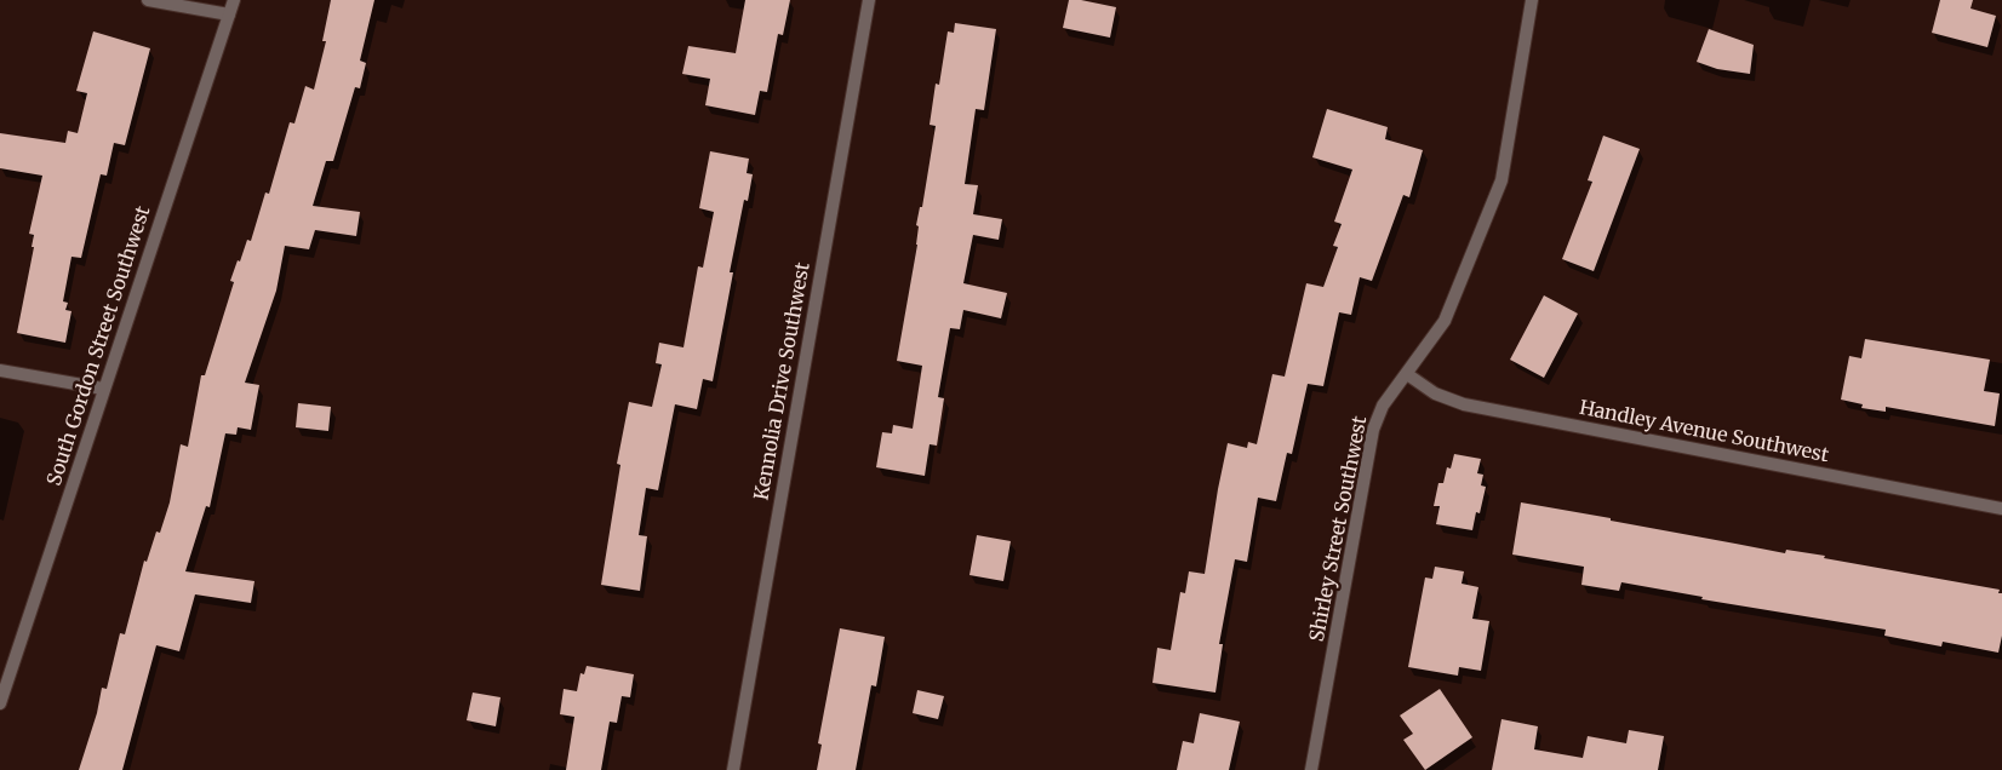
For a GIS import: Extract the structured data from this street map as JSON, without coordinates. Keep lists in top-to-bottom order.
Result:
{
  "streets": {
    "street": [
      "South Gordon Street Southwest",
      "Kennolia Drive Southwest",
      "Handley Avenue Southwest",
      "Shirley Street Southwest"
    ]
  },
  "crossings": [
    ["Handley Avenue Southwest", "Shirley Street Southwest"]
  ]
}
